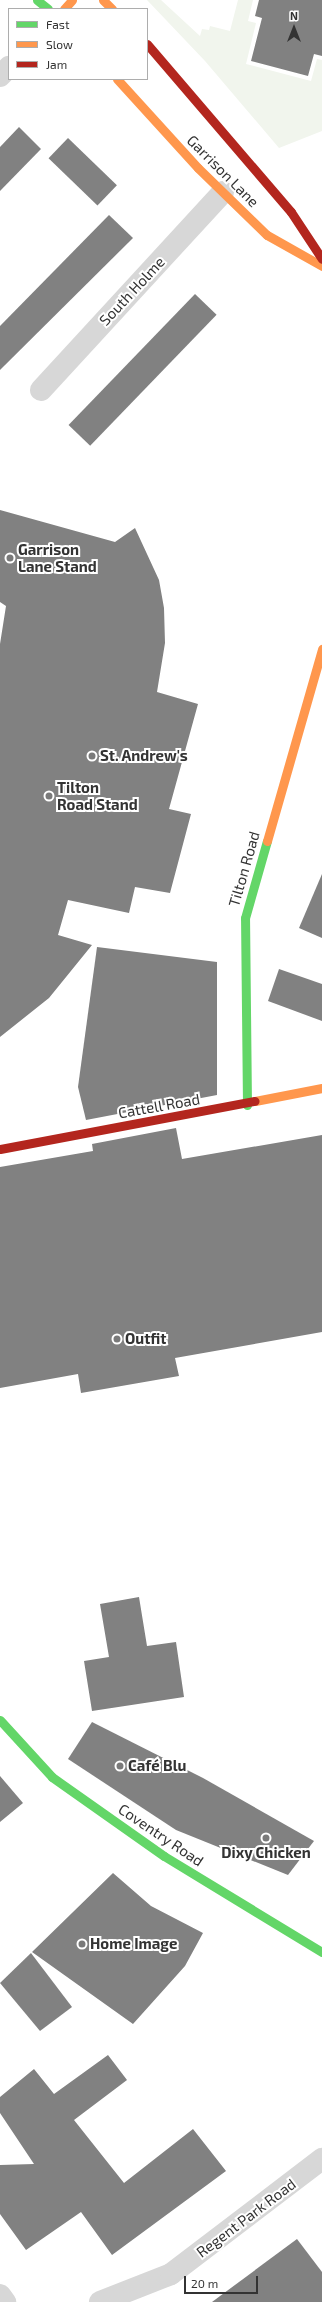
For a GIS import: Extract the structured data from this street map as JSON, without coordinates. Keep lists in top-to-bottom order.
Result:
{
  "streets": {
    "street": [
      "Garrison Lane",
      "South Holme",
      "Tilton Road",
      "Cattell Road",
      "Coventry Road",
      "Regent Park Road"
    ]
  },
  "crossings": [
    ["Garrison Lane", "South Holme"],
    ["Tilton Road", "Cattell Road"]
  ],
  "places": [
    "Garrison Lane Stand",
    "St. Andrew's",
    "Tilton Road Stand",
    "Outfit",
    "Café Blu",
    "Dixy Chicken",
    "Home Image"
  ],
  "legend": ["Fast", "Slow", "Jam"],
  "scale_bar": "20 m",
  "north": "top"
}
